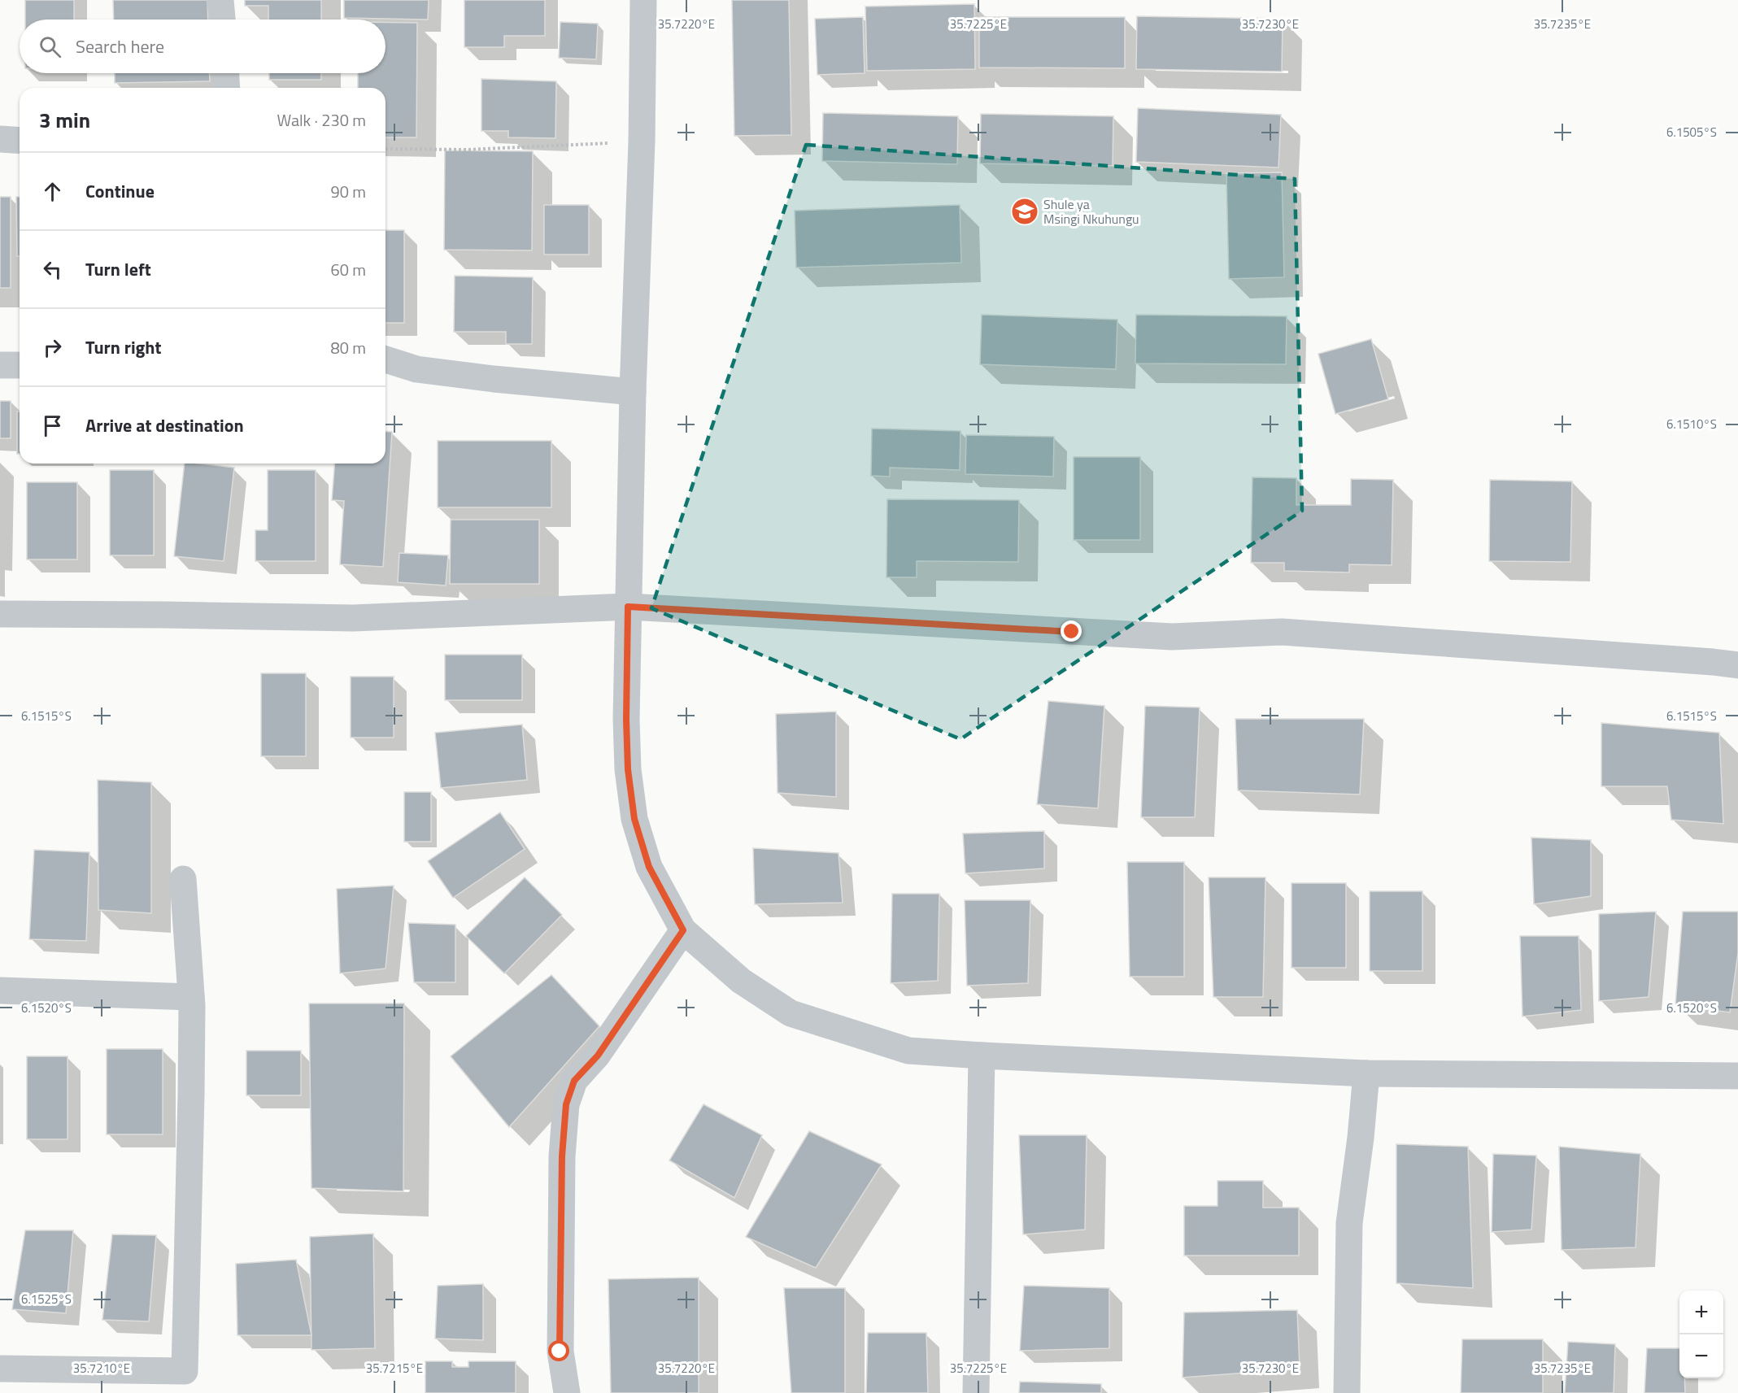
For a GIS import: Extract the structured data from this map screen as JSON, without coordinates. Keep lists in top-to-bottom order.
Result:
{
  "places": {
    "school or university": ["Shule ya Msingi Nkuhungu"]
  },
  "page": {
    "search": "Search here",
    "heading": ["3 min", "Walk · 230 m"],
    "list": [
      ["Continue", "90 m"],
      ["Turn left", "60 m"],
      ["Turn right", "80 m"],
      "Arrive at destination"
    ],
    "map_buttons": ["+", "−"]
  },
  "coordinates": [
    "35.7220°E",
    "35.7225°E",
    "35.7230°E",
    "35.7235°E",
    "6.1505°S",
    "6.1510°S",
    "6.1515°S",
    "6.1520°S",
    "6.1525°S",
    "35.7210°E",
    "35.7215°E"
  ]
}
